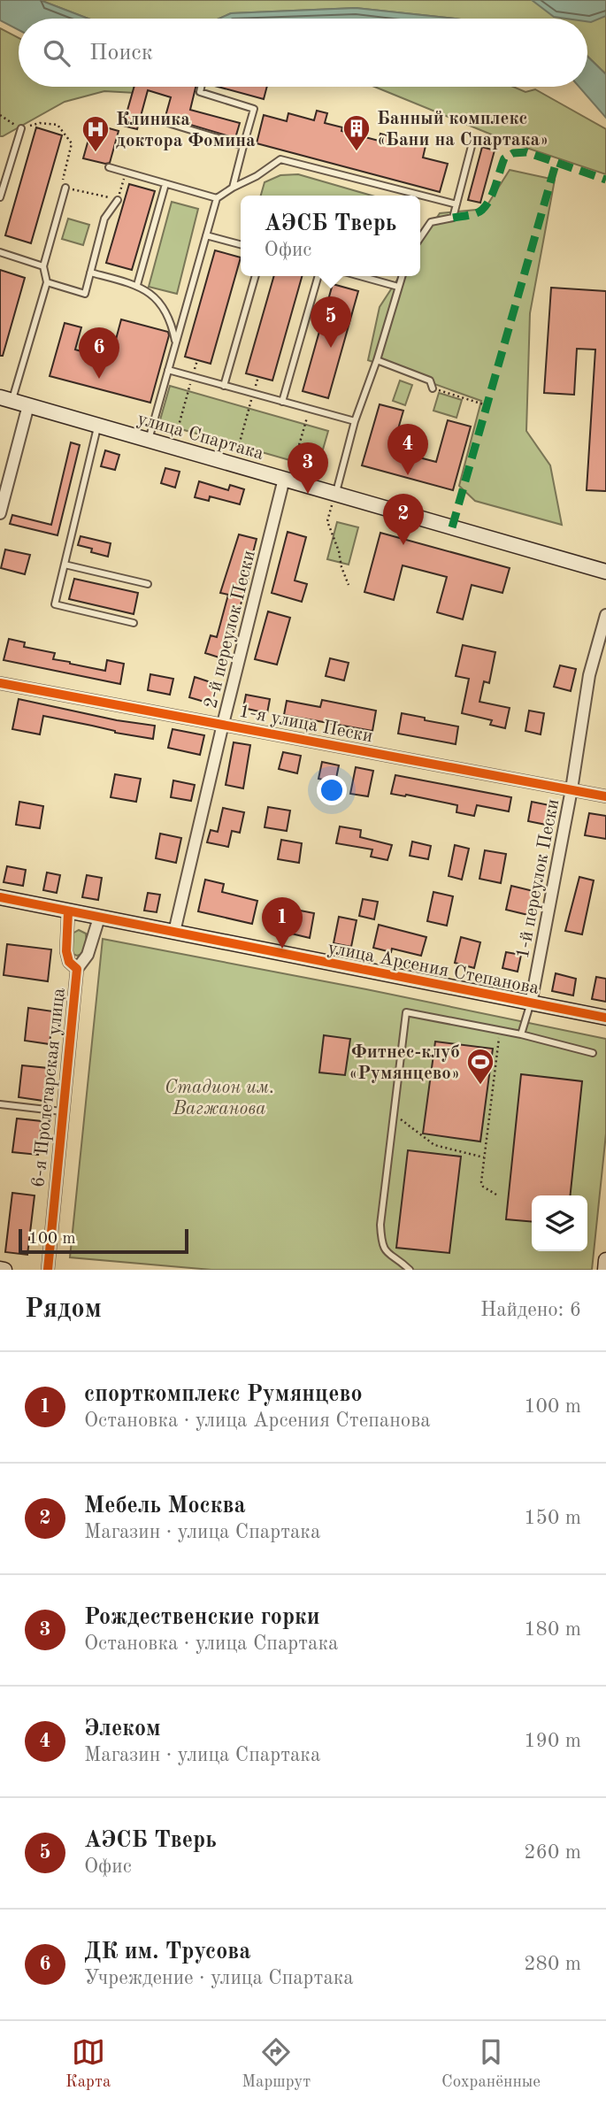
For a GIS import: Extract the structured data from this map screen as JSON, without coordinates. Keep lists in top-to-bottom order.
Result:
{
  "streets": {
    "street": [
      "улица Спартака",
      "2-й переулок Пески",
      "1-я улица Пески",
      "1-й переулок Пески",
      "улица Арсения Степанова",
      "6-я Пролетарская улица"
    ]
  },
  "crossings": [
    ["улица Спартака", "2-й переулок Пески"],
    ["2-й переулок Пески", "1-я улица Пески"],
    ["2-й переулок Пески", "улица Арсения Степанова"],
    ["1-я улица Пески", "1-й переулок Пески"],
    ["1-й переулок Пески", "улица Арсения Степанова"],
    ["улица Арсения Степанова", "6-я Пролетарская улица"]
  ],
  "parks": ["Стадион им. Вагжанова"],
  "places": {
    "building": ["Банный комплекс «Бани на Спартака»"],
    "hospital": ["Клиника доктора Фомина"],
    "sports": ["Фитнес-клуб «Румянцево»"]
  },
  "scale_bar": "100 m",
  "page": {
    "search": "Поиск",
    "popup": ["АЭСБ Тверь", "Офис"],
    "pins": [
      "5",
      "6",
      "4",
      "3",
      "2",
      "1"
    ],
    "scale": "100 m",
    "heading": ["Рядом", "Найдено: 6"],
    "list": [
      {
        "mark": "1",
        "name": "cпорткомплекс Румянцево",
        "note": "Остановка · улица Арсения Степанова",
        "value": "100 m"
      },
      {
        "mark": "2",
        "name": "Мебель Москва",
        "note": "Магазин · улица Спартака",
        "value": "150 m"
      },
      {
        "mark": "3",
        "name": "Рождественские горки",
        "note": "Остановка · улица Спартака",
        "value": "180 m"
      },
      {
        "mark": "4",
        "name": "Элеком",
        "note": "Магазин · улица Спартака",
        "value": "190 m"
      },
      {
        "mark": "5",
        "name": "АЭСБ Тверь",
        "note": "Офис",
        "value": "260 m"
      },
      {
        "mark": "6",
        "name": "ДК им. Трусова",
        "note": "Учреждение · улица Спартака",
        "value": "280 m"
      }
    ],
    "nav": ["Карта", "Маршрут", "Сохранённые"]
  }
}
